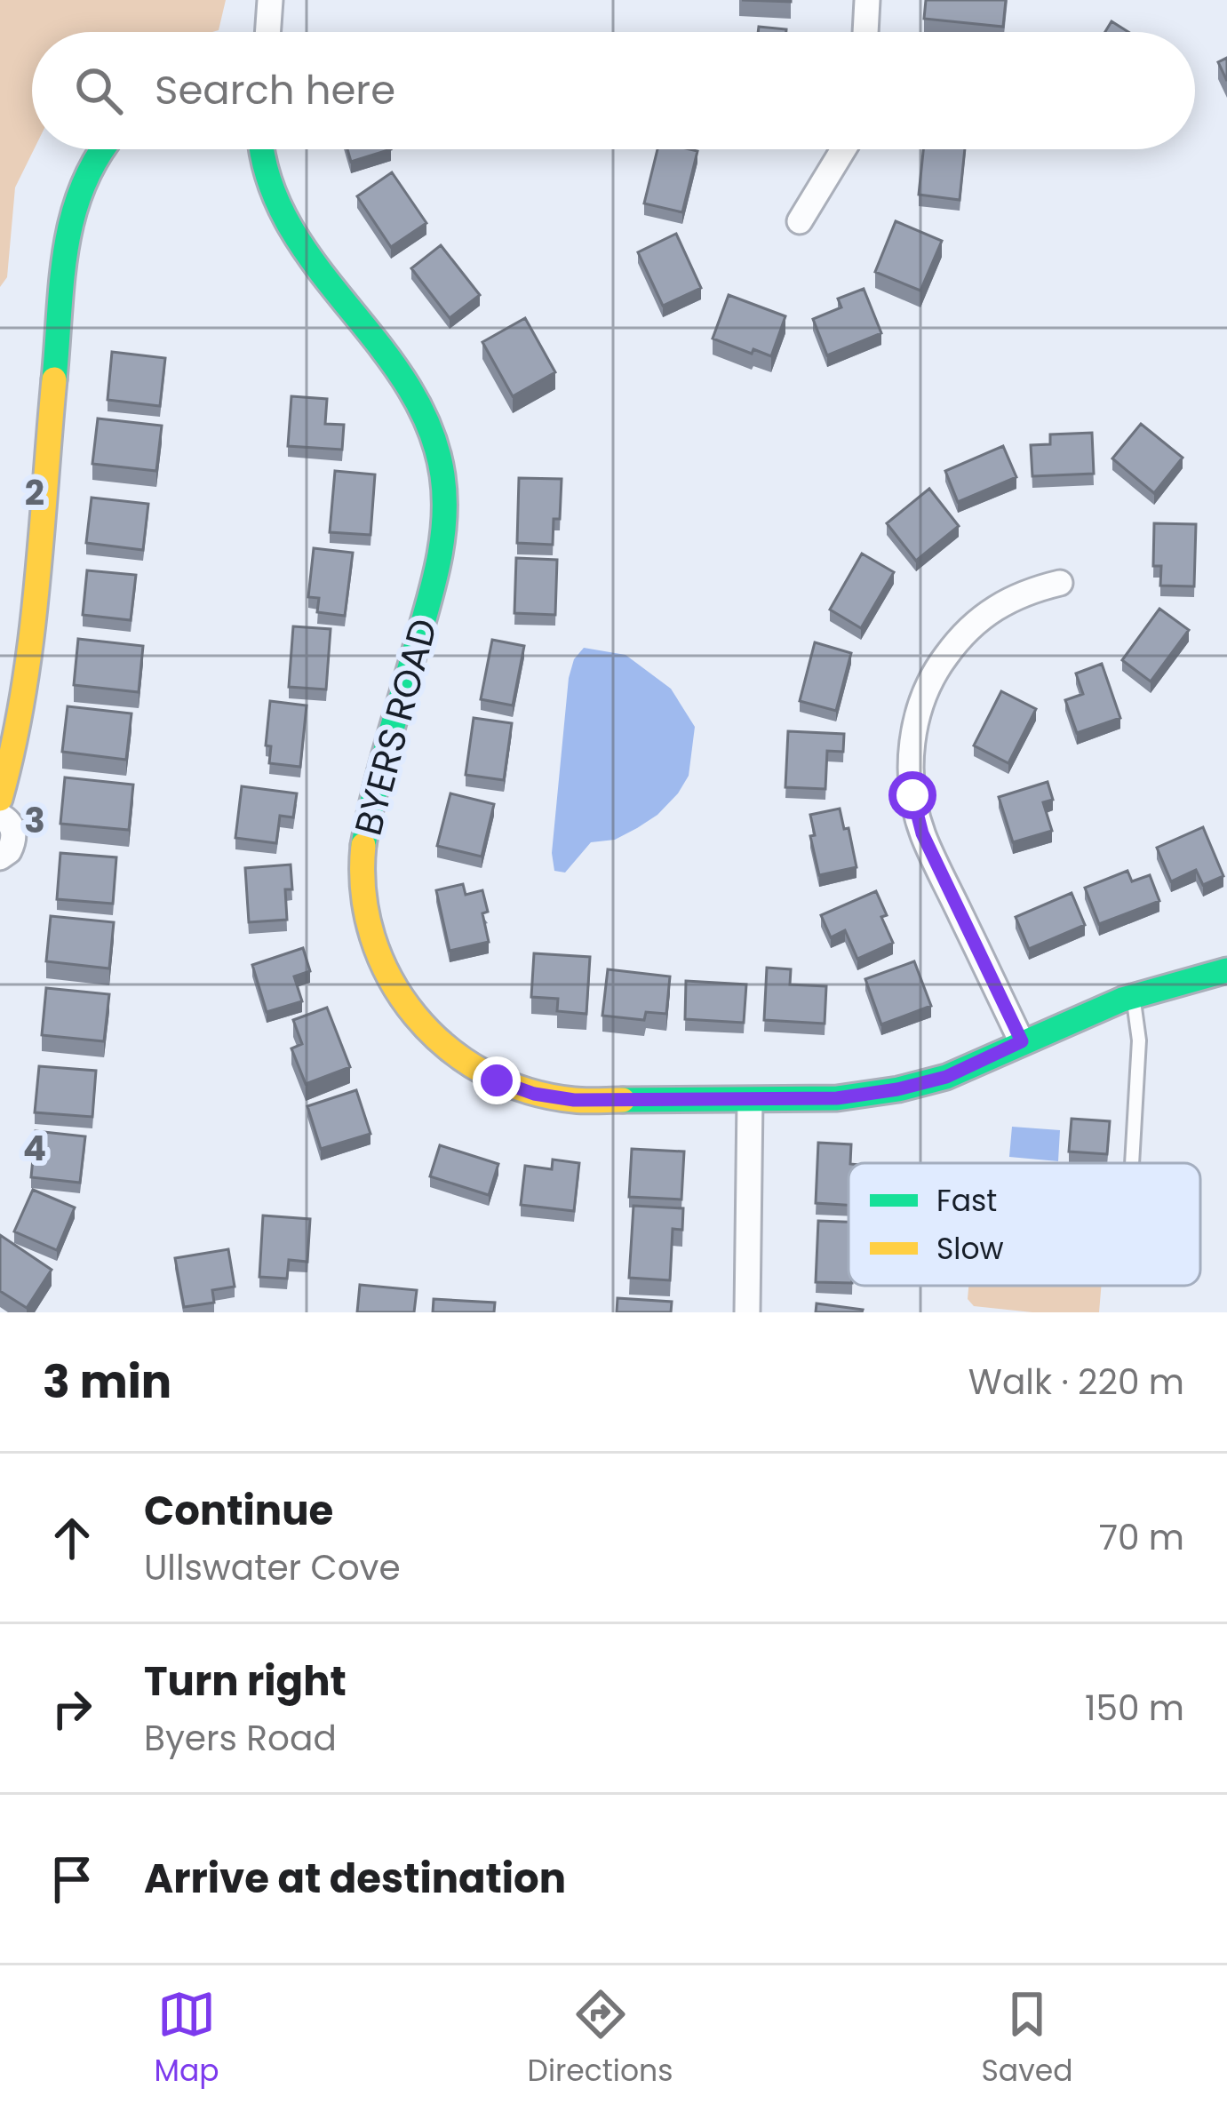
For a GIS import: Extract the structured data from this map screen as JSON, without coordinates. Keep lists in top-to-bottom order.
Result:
{
  "streets": {
    "street": ["BYERS ROAD"]
  },
  "legend": ["Fast", "Slow"],
  "page": {
    "search": "Search here",
    "heading": ["3 min", "Walk · 220 m"],
    "list": [
      ["Continue", "Ullswater Cove", "70 m"],
      ["Turn right", "Byers Road", "150 m"],
      "Arrive at destination"
    ],
    "nav": ["Map", "Directions", "Saved"]
  },
  "grid": {
    "rows": ["2", "3", "4"]
  }
}
